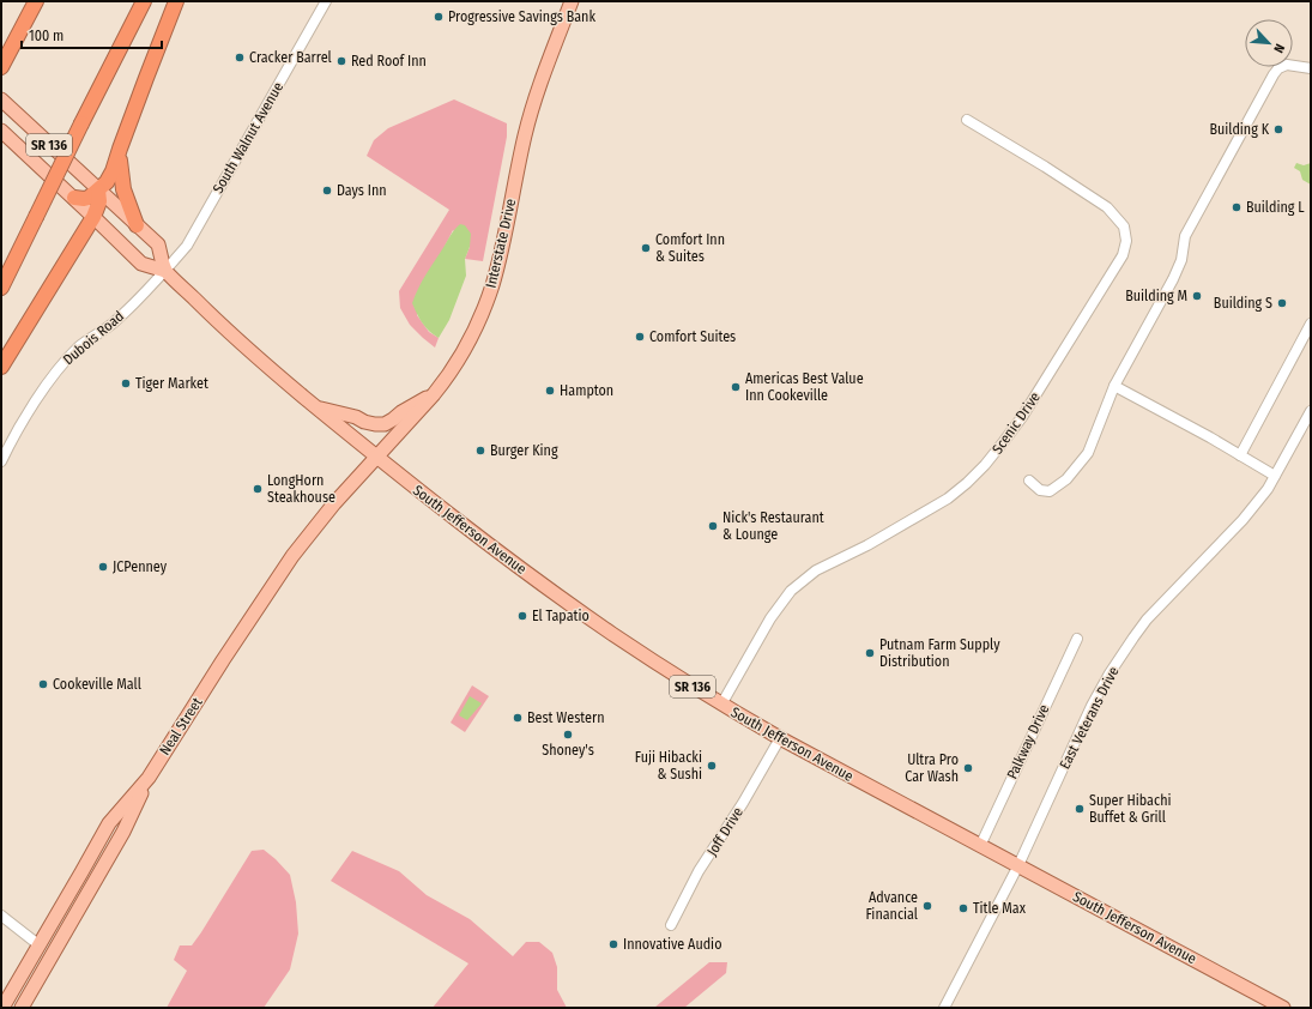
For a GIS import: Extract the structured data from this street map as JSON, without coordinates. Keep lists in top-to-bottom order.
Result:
{
  "streets": {
    "main road": [
      "SR 136",
      "Interstate Drive",
      "South Jefferson Avenue",
      "Neal Street"
    ],
    "street": [
      "South Walnut Avenue",
      "Dubois Road",
      "Scenic Drive",
      "East Veterans Drive",
      "Palkway Drive",
      "Joff Drive"
    ]
  },
  "crossings": [
    ["South Walnut Avenue", "SR 136"],
    ["South Walnut Avenue", "Dubois Road"],
    ["South Walnut Avenue", "South Jefferson Avenue"],
    ["SR 136", "Dubois Road"],
    ["SR 136", "South Jefferson Avenue"],
    ["Interstate Drive", "South Jefferson Avenue"],
    ["Interstate Drive", "Neal Street"],
    ["Dubois Road", "South Jefferson Avenue"],
    ["Scenic Drive", "South Jefferson Avenue"],
    ["South Jefferson Avenue", "East Veterans Drive"],
    ["South Jefferson Avenue", "Neal Street"],
    ["South Jefferson Avenue", "Palkway Drive"],
    ["South Jefferson Avenue", "Joff Drive"]
  ],
  "places": [
    "Progressive Savings Bank",
    "Cracker Barrel",
    "Red Roof Inn",
    "Building K",
    "Days Inn",
    "Building L",
    "Comfort Inn & Suites",
    "Building M",
    "Building S",
    "Comfort Suites",
    "Tiger Market",
    "Americas Best Value Inn Cookeville",
    "Hampton",
    "Burger King",
    "LongHorn Steakhouse",
    "Nick's Restaurant & Lounge",
    "JCPenney",
    "El Tapatio",
    "Putnam Farm Supply Distribution",
    "Cookeville Mall",
    "Best Western",
    "Shoney's",
    "Fuji Hibacki & Sushi",
    "Ultra Pro Car Wash",
    "Super Hibachi Buffet & Grill",
    "Advance Financial",
    "Title Max",
    "Innovative Audio"
  ],
  "scale_bar": "100 m",
  "north": "bottom right"
}
